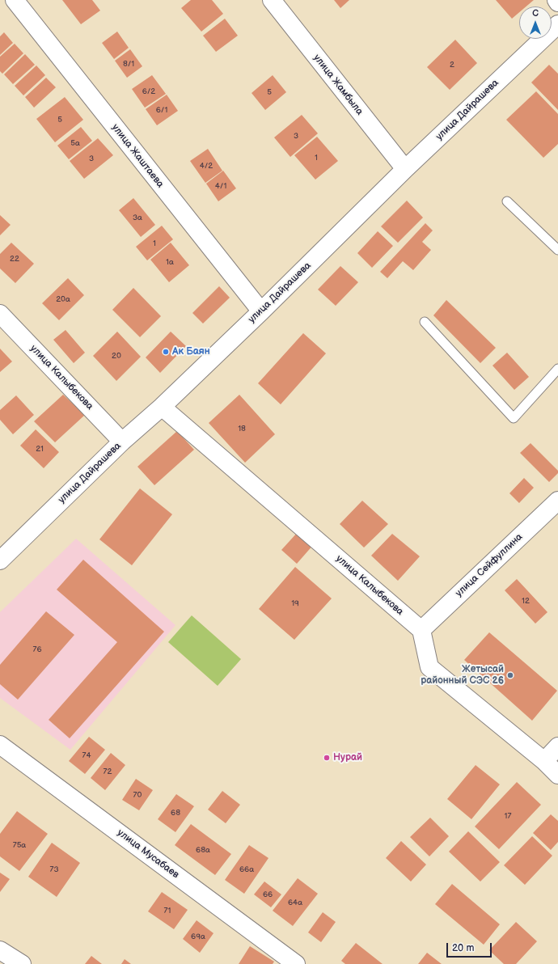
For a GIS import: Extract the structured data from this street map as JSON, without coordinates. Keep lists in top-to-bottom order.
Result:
{
  "streets": {
    "street": [
      "улица Жамбыла",
      "улица Дайрашева",
      "улица Жаштаева",
      "улица Калыбекова",
      "улица Сейфуллина",
      "улица Мусабаев"
    ]
  },
  "crossings": [
    ["улица Жамбыла", "улица Дайрашева"],
    ["улица Дайрашева", "улица Жаштаева"],
    ["улица Дайрашева", "улица Калыбекова"],
    ["улица Калыбекова", "улица Сейфуллина"]
  ],
  "places": ["Ак Баян", "Жетысай районный СЭС 26", "Нурай"],
  "house_numbers": [
    "8/1",
    "2",
    "6/2",
    "5",
    "6/1",
    "5",
    "3",
    "5а",
    "1",
    "3",
    "4/2",
    "4/1",
    "3а",
    "1",
    "22",
    "1а",
    "20а",
    "20",
    "18",
    "21",
    "12",
    "19",
    "76",
    "74",
    "72",
    "70",
    "68",
    "17",
    "75а",
    "68а",
    "73",
    "66а",
    "66",
    "64а",
    "71",
    "69а"
  ],
  "scale_bar": "20 m",
  "north": "top"
}
